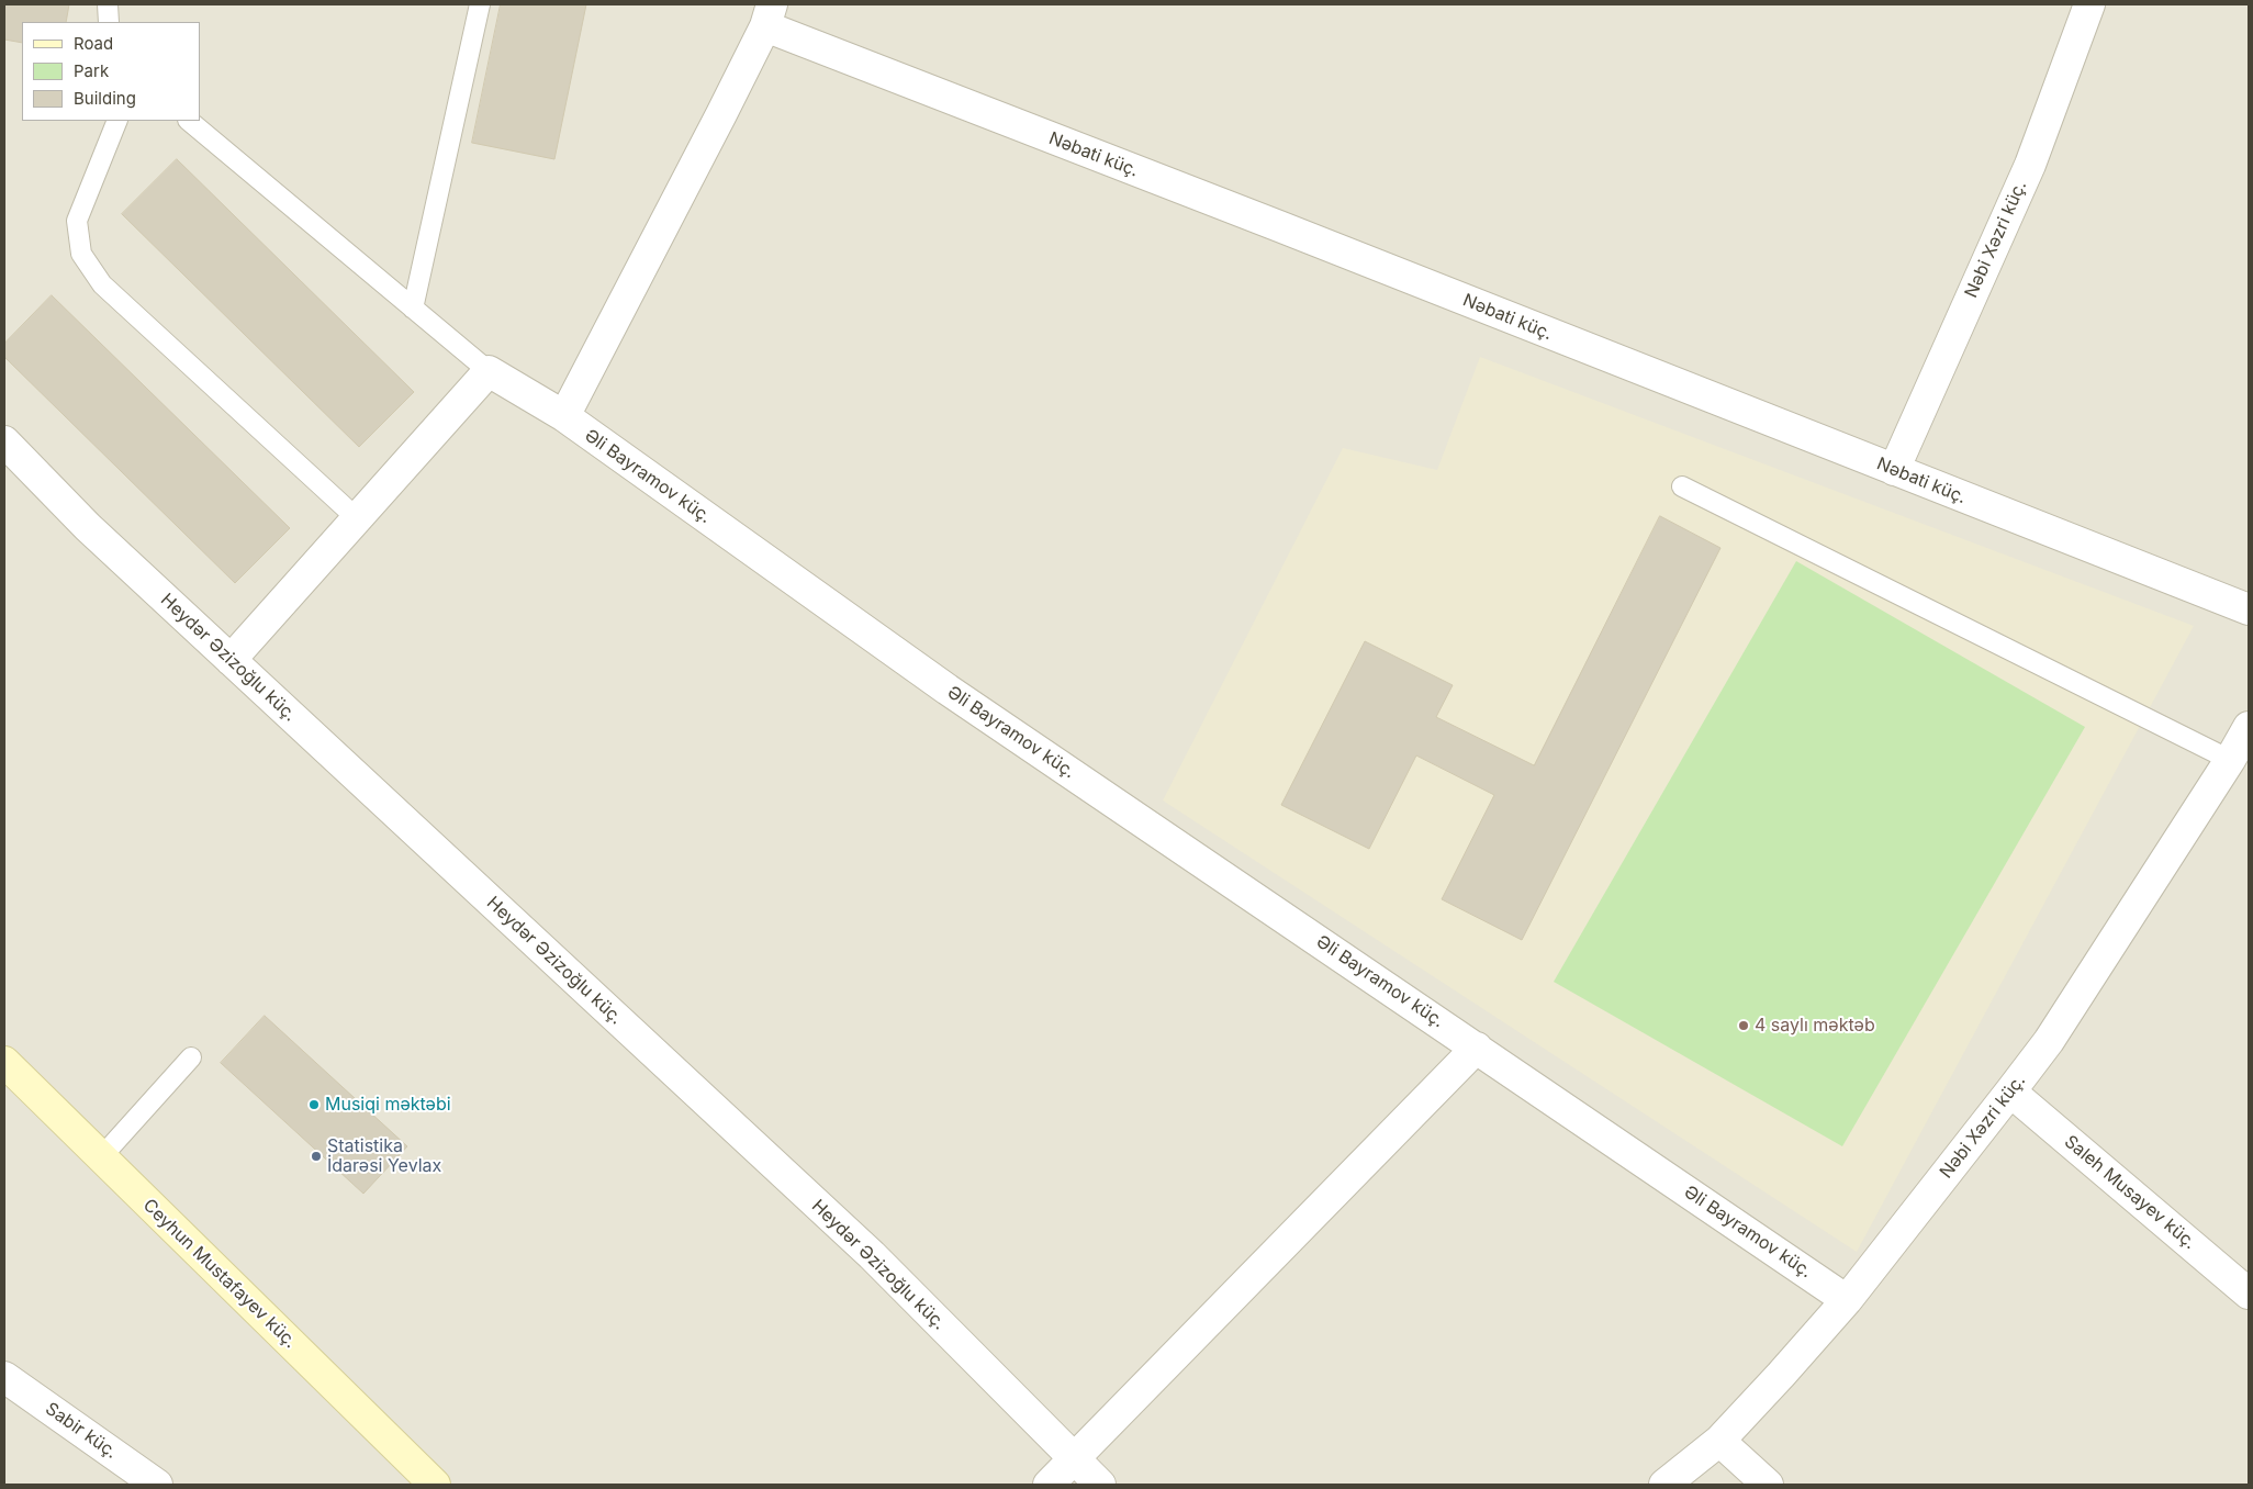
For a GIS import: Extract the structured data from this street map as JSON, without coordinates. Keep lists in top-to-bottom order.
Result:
{
  "streets": {
    "main road": ["Ceyhun Mustafayev küç."],
    "street": [
      "Nəbati küç.",
      "Nəbi Xəzri küç.",
      "Əli Bayramov küç.",
      "Heydər Əzizoğlu küç.",
      "Saleh Musayev küç.",
      "Sabir küç."
    ]
  },
  "crossings": [
    ["Nəbati küç.", "Nəbi Xəzri küç."],
    ["Nəbi Xəzri küç.", "Əli Bayramov küç."],
    ["Nəbi Xəzri küç.", "Saleh Musayev küç."]
  ],
  "places": ["4 saylı məktəb", "Musiqi məktəbi", "Statistika İdarəsi Yevlax"],
  "legend": ["Road", "Park", "Building"]
}
